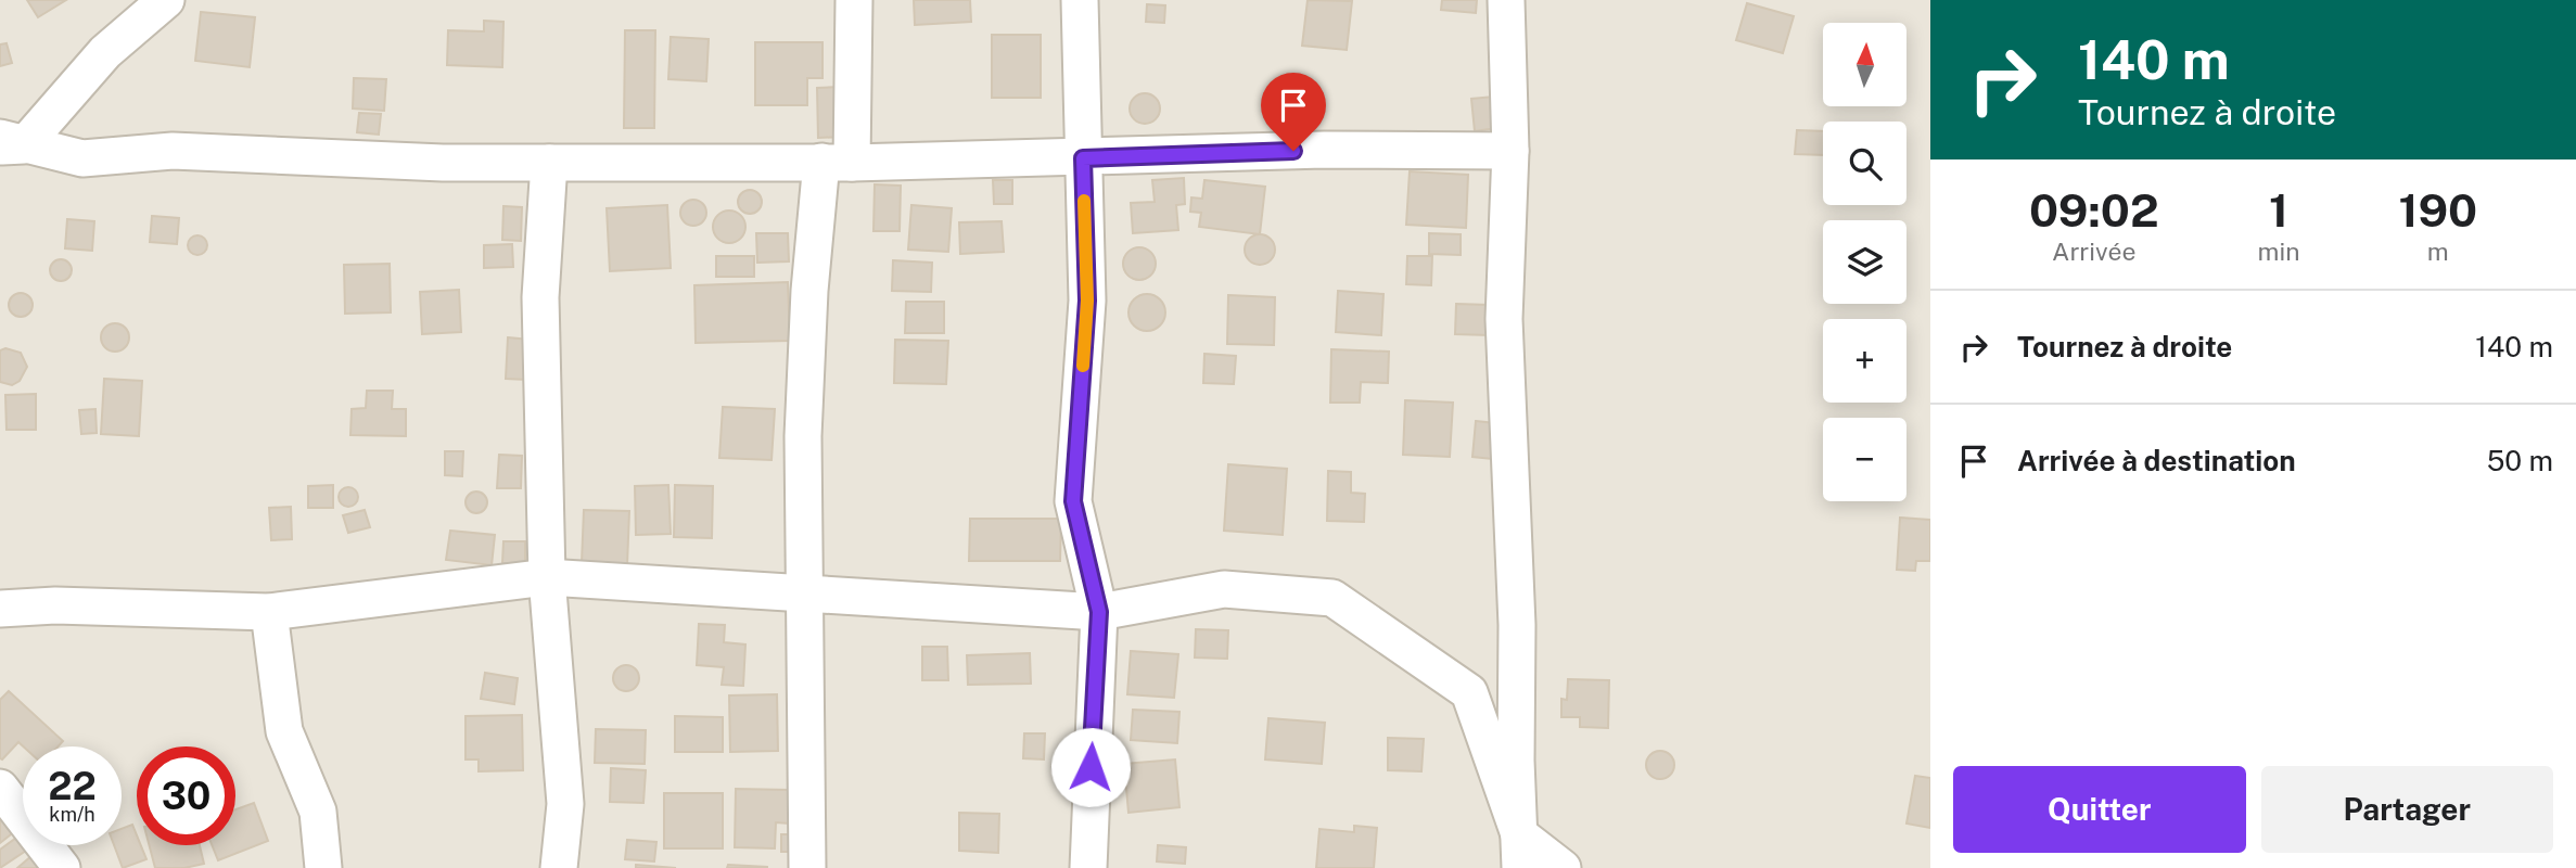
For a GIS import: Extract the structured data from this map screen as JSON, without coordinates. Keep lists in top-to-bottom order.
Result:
{
  "north": "top",
  "page": {
    "turn": ["140 m", "Tournez à droite"],
    "map_buttons": ["+", "−"],
    "eta": [
      "09:02",
      "Arrivée",
      "1",
      "min",
      "190",
      "m"
    ],
    "list": [
      {
        "name": "Tournez à droite",
        "value": "140 m"
      },
      {
        "name": "Arrivée à destination",
        "value": "50 m"
      }
    ],
    "speed": "22 km/h",
    "limit": "30",
    "buttons": ["Quitter", "Partager"]
  }
}
